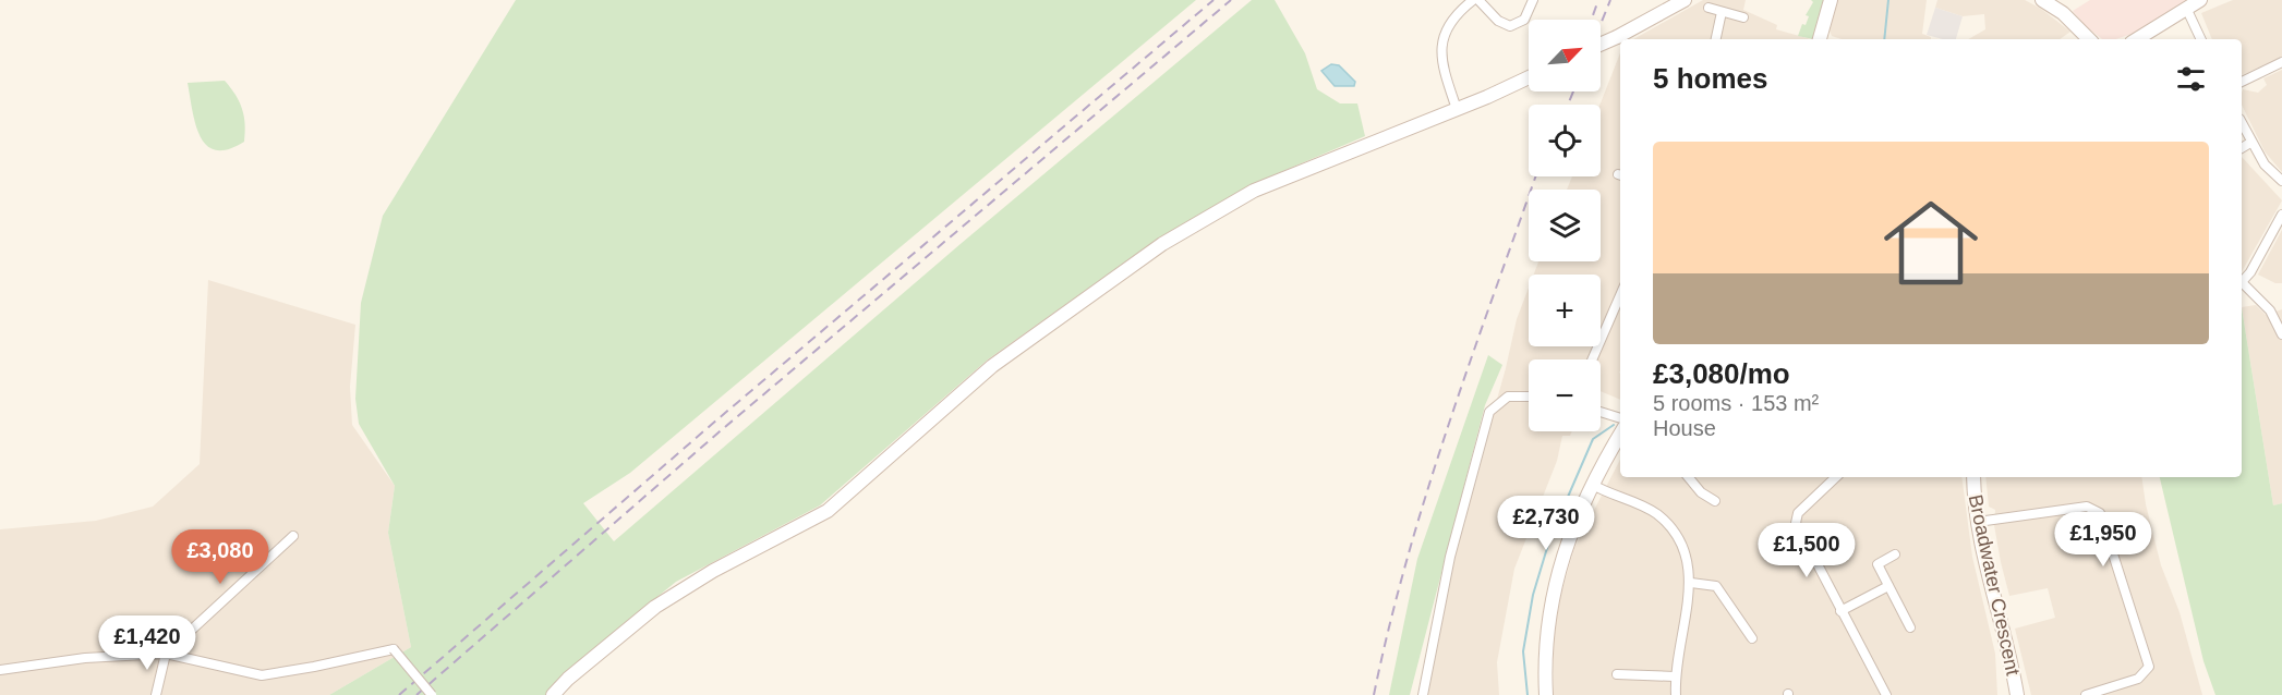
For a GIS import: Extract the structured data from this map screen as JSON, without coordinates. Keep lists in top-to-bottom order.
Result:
{
  "streets": {
    "main road": ["Broadwater Crescent"]
  },
  "north": "top right",
  "page": {
    "map_buttons": ["+", "−"],
    "heading": "5 homes",
    "list": [
      {
        "name": "£3,080/mo",
        "note": "5 rooms · 153 m² · House"
      }
    ],
    "price": [
      "£2,730",
      "£1,950",
      "£1,500",
      "£3,080",
      "£1,420"
    ]
  }
}
